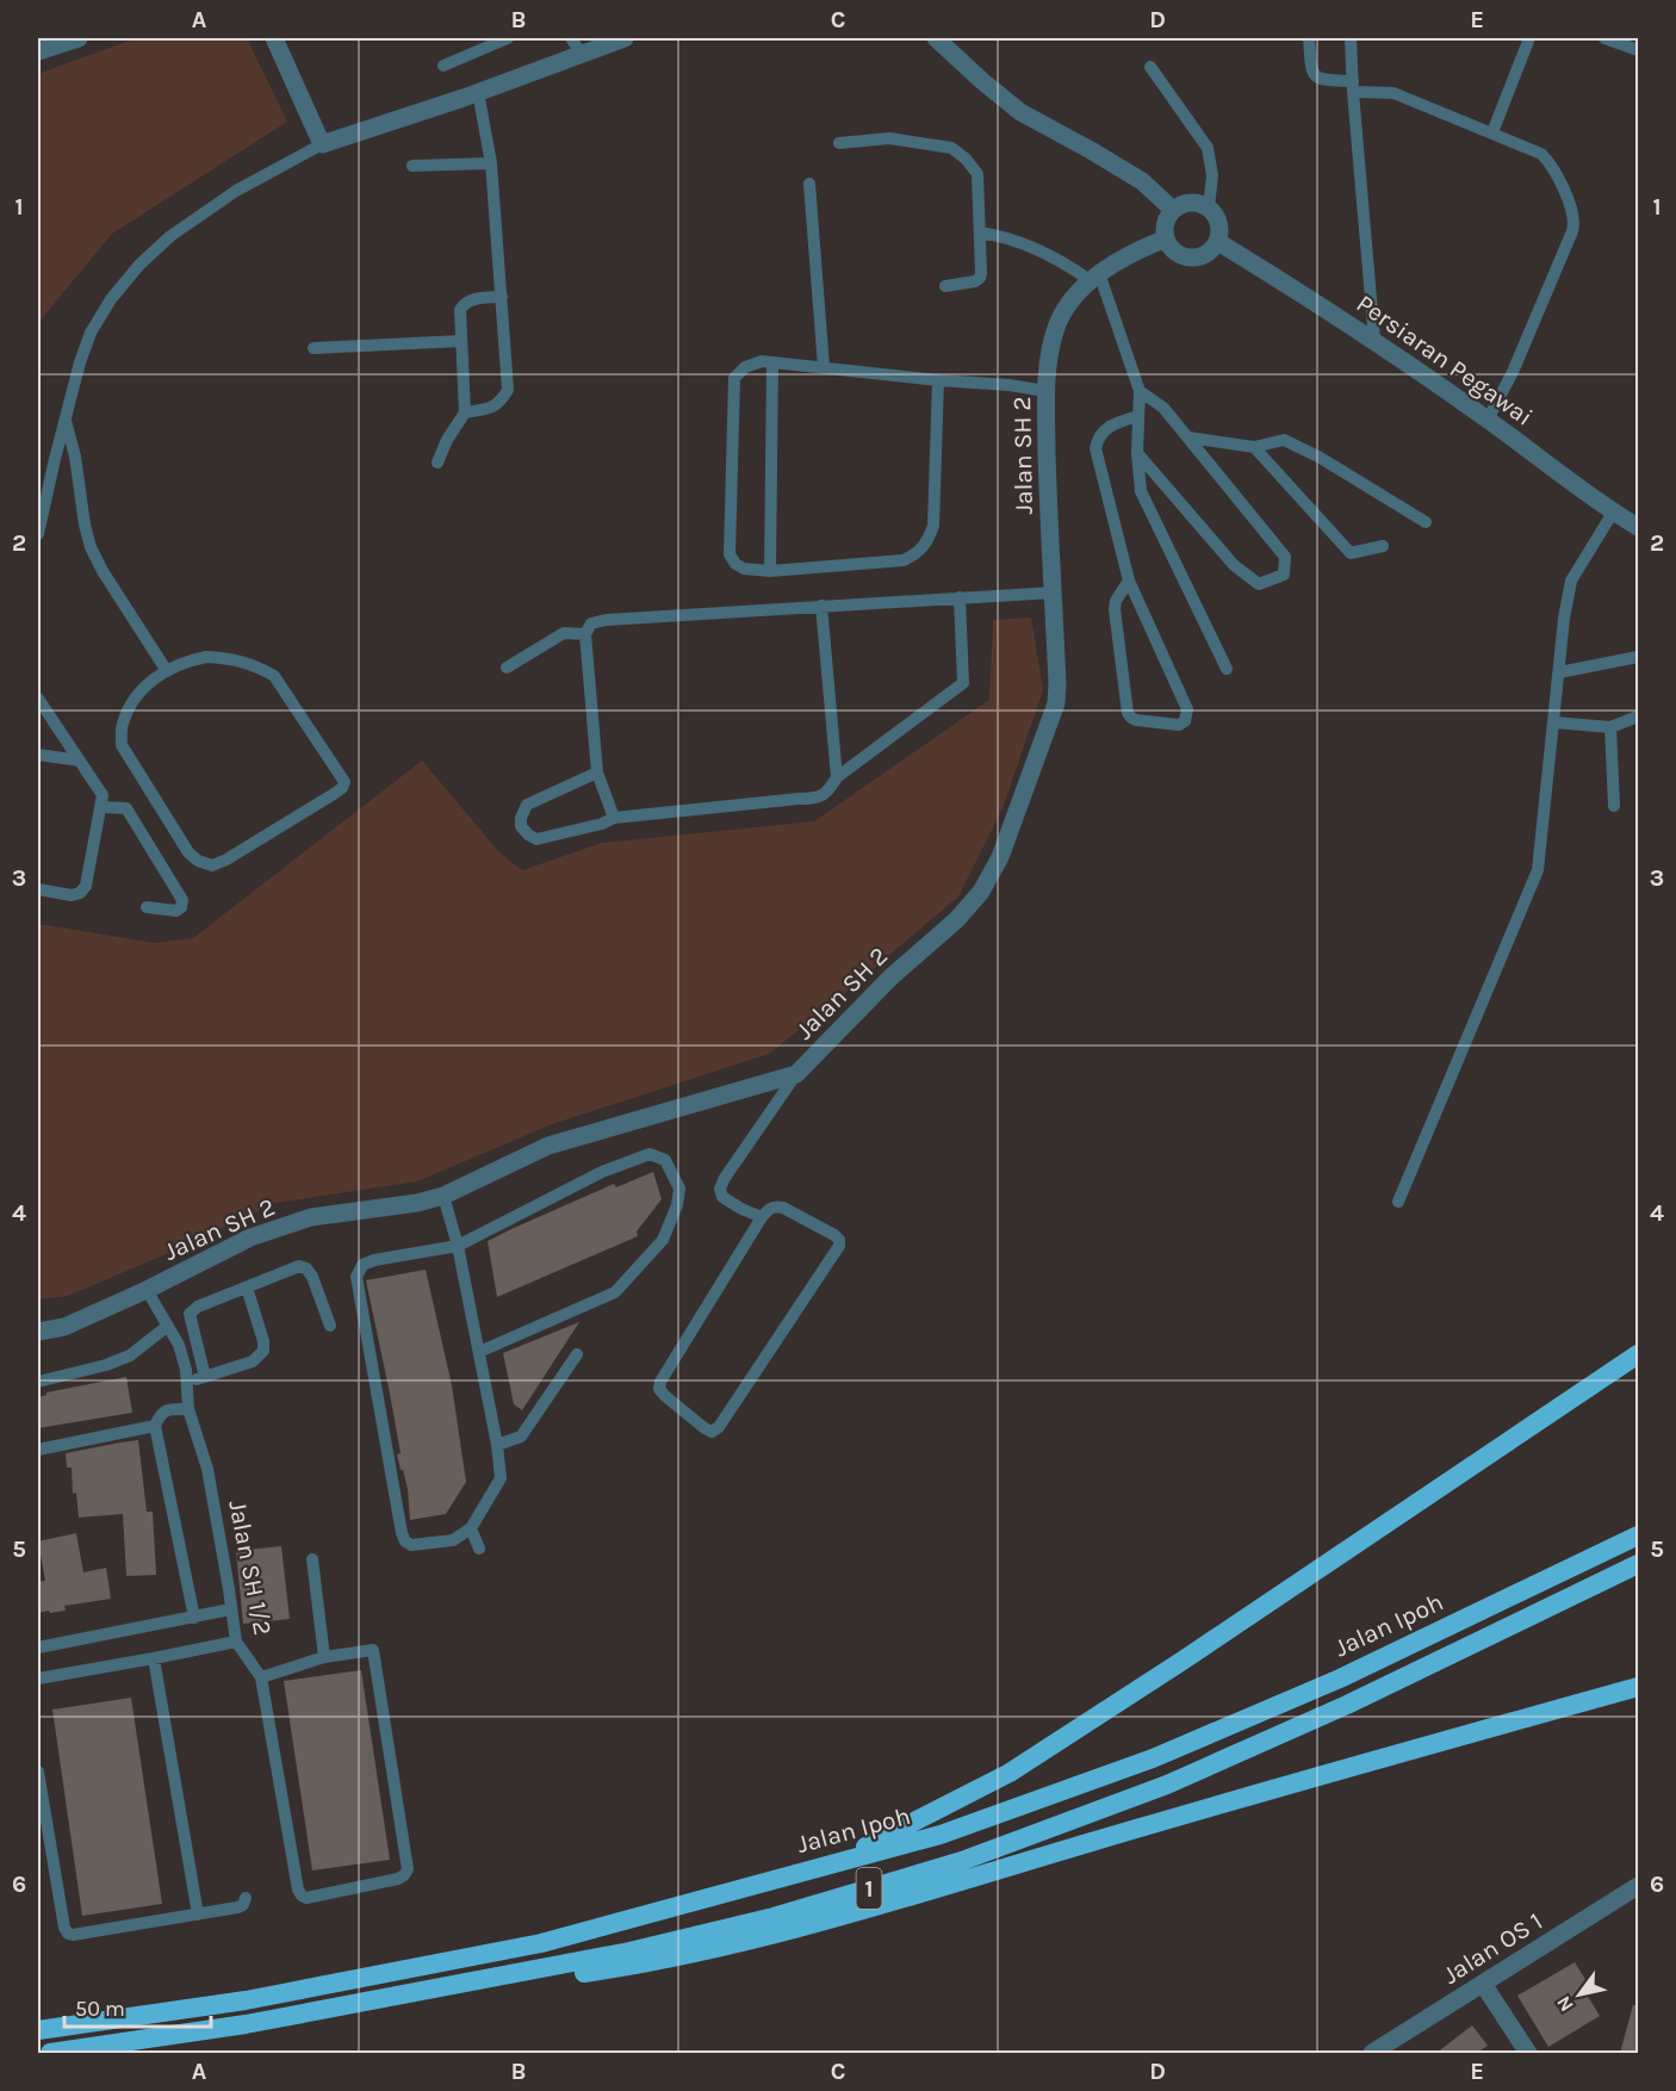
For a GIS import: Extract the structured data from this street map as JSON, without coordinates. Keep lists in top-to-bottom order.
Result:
{
  "streets": {
    "highway": ["Jalan Ipoh", "1"],
    "street": ["Persiaran Pegawai", "Jalan SH 2", "Jalan OS 1"],
    "lane": ["Jalan SH 1/2"]
  },
  "crossings": [
    ["Persiaran Pegawai", "Jalan SH 2"],
    ["Jalan SH 2", "Jalan SH 1/2"]
  ],
  "scale_bar": "50 m",
  "north": "bottom left",
  "grid": {
    "columns": [
      "A",
      "B",
      "C",
      "D",
      "E"
    ],
    "rows": [
      "1",
      "2",
      "3",
      "4",
      "5",
      "6"
    ]
  }
}
